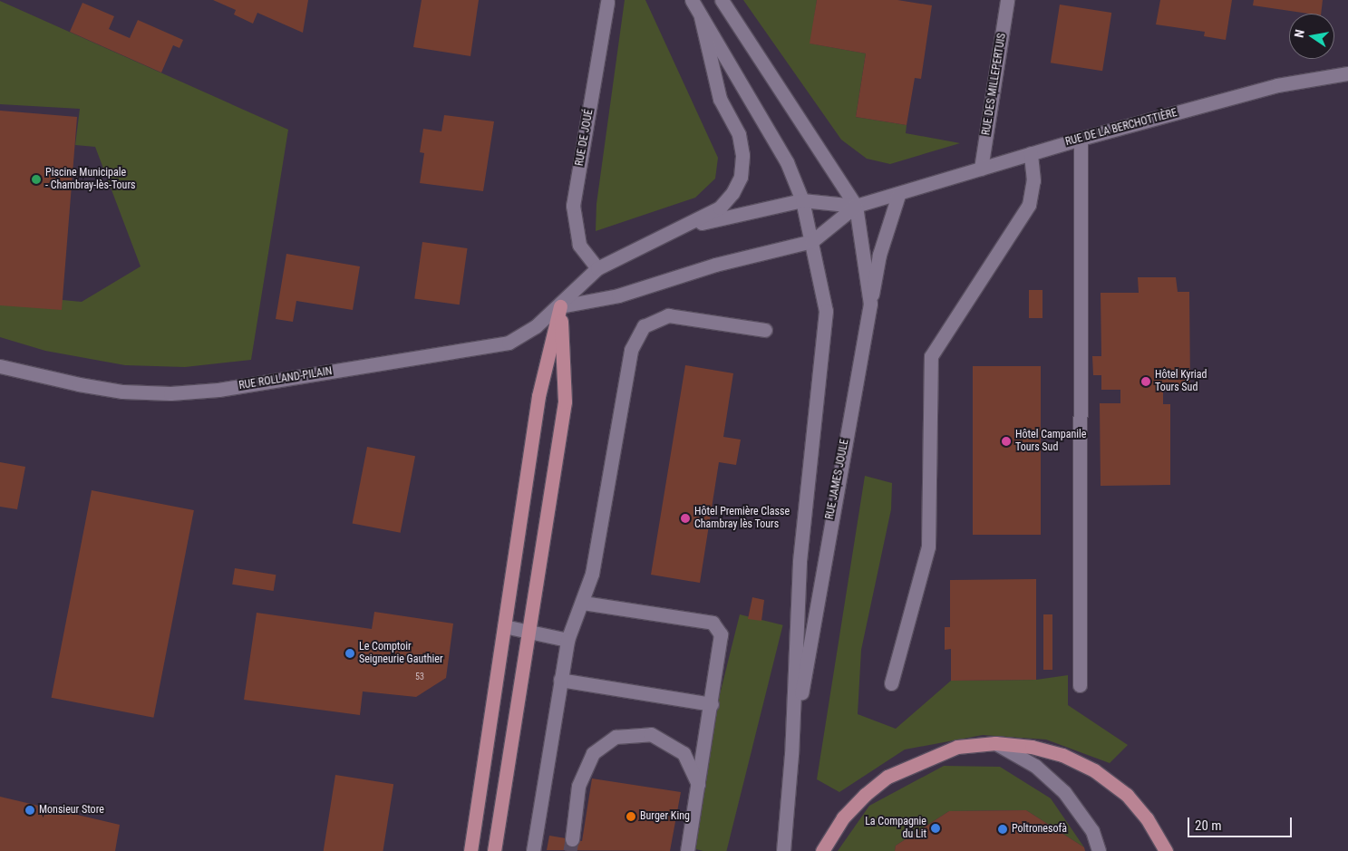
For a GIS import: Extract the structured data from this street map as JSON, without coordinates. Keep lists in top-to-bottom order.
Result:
{
  "streets": {
    "street": [
      "RUE DES MILLEPERTUIS",
      "RUE DE LA BERCHOTTIÈRE",
      "RUE DE JOUÉ",
      "RUE ROLLAND-PILAIN",
      "RUE JAMES JOULE"
    ]
  },
  "crossings": [
    ["RUE DES MILLEPERTUIS", "RUE DE LA BERCHOTTIÈRE"],
    ["RUE DE LA BERCHOTTIÈRE", "RUE JAMES JOULE"],
    ["RUE DE JOUÉ", "RUE ROLLAND-PILAIN"]
  ],
  "places": [
    "Piscine Municipale - Chambray-lès-Tours",
    "Hôtel Kyriad Tours Sud",
    "Hôtel Campanile Tours Sud",
    "Hôtel Première Classe Chambray lès Tours",
    "Le Comptoir Seigneurie Gauthier",
    "Monsieur Store",
    "Burger King",
    "La Compagnie du Lit",
    "Poltronesofà"
  ],
  "house_numbers": ["53"],
  "scale_bar": "20 m",
  "north": "left"
}
